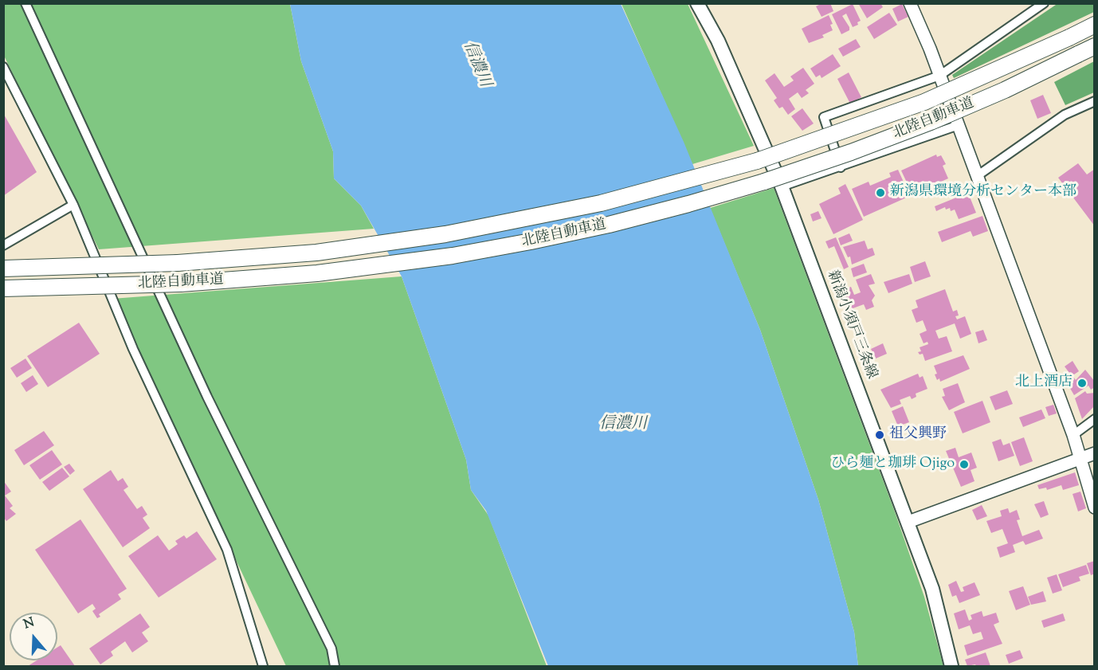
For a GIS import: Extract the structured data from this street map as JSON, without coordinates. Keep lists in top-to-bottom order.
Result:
{
  "streets": {
    "highway": ["北陸自動車道"],
    "main road": ["新潟小須戸三条線"]
  },
  "water": ["信濃川"],
  "places": [
    "新潟県環境分析センター本部",
    "北上酒店",
    "祖父興野",
    "ひら麺と珈琲 Ojigo"
  ],
  "north": "top"
}
